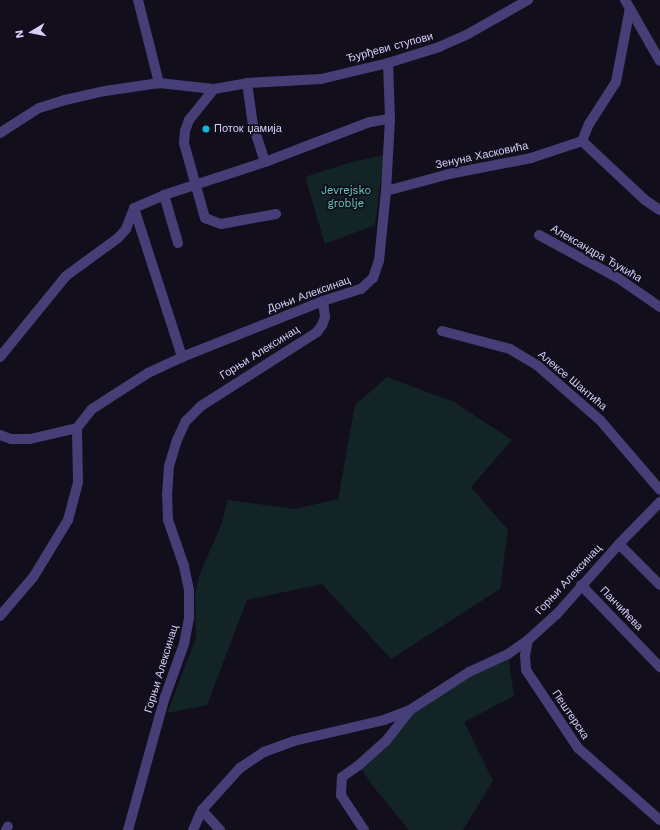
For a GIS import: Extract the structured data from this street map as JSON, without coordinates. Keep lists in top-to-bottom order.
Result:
{
  "streets": {
    "street": [
      "Ђурђеви ступови",
      "Зенуна Хасковића",
      "Александра Ђукића",
      "Доњи Алексинац",
      "Горњи Алексинац",
      "Алексе Шантића",
      "Панчићева",
      "Пештерска"
    ]
  },
  "crossings": [
    ["Ђурђеви ступови", "Доњи Алексинац"],
    ["Зенуна Хасковића", "Доњи Алексинац"],
    ["Доњи Алексинац", "Горњи Алексинац"],
    ["Горњи Алексинац", "Панчићева"],
    ["Горњи Алексинац", "Пештерска"]
  ],
  "parks": ["Jevrejsko groblje"],
  "places": ["Поток џамија"],
  "north": "left"
}
